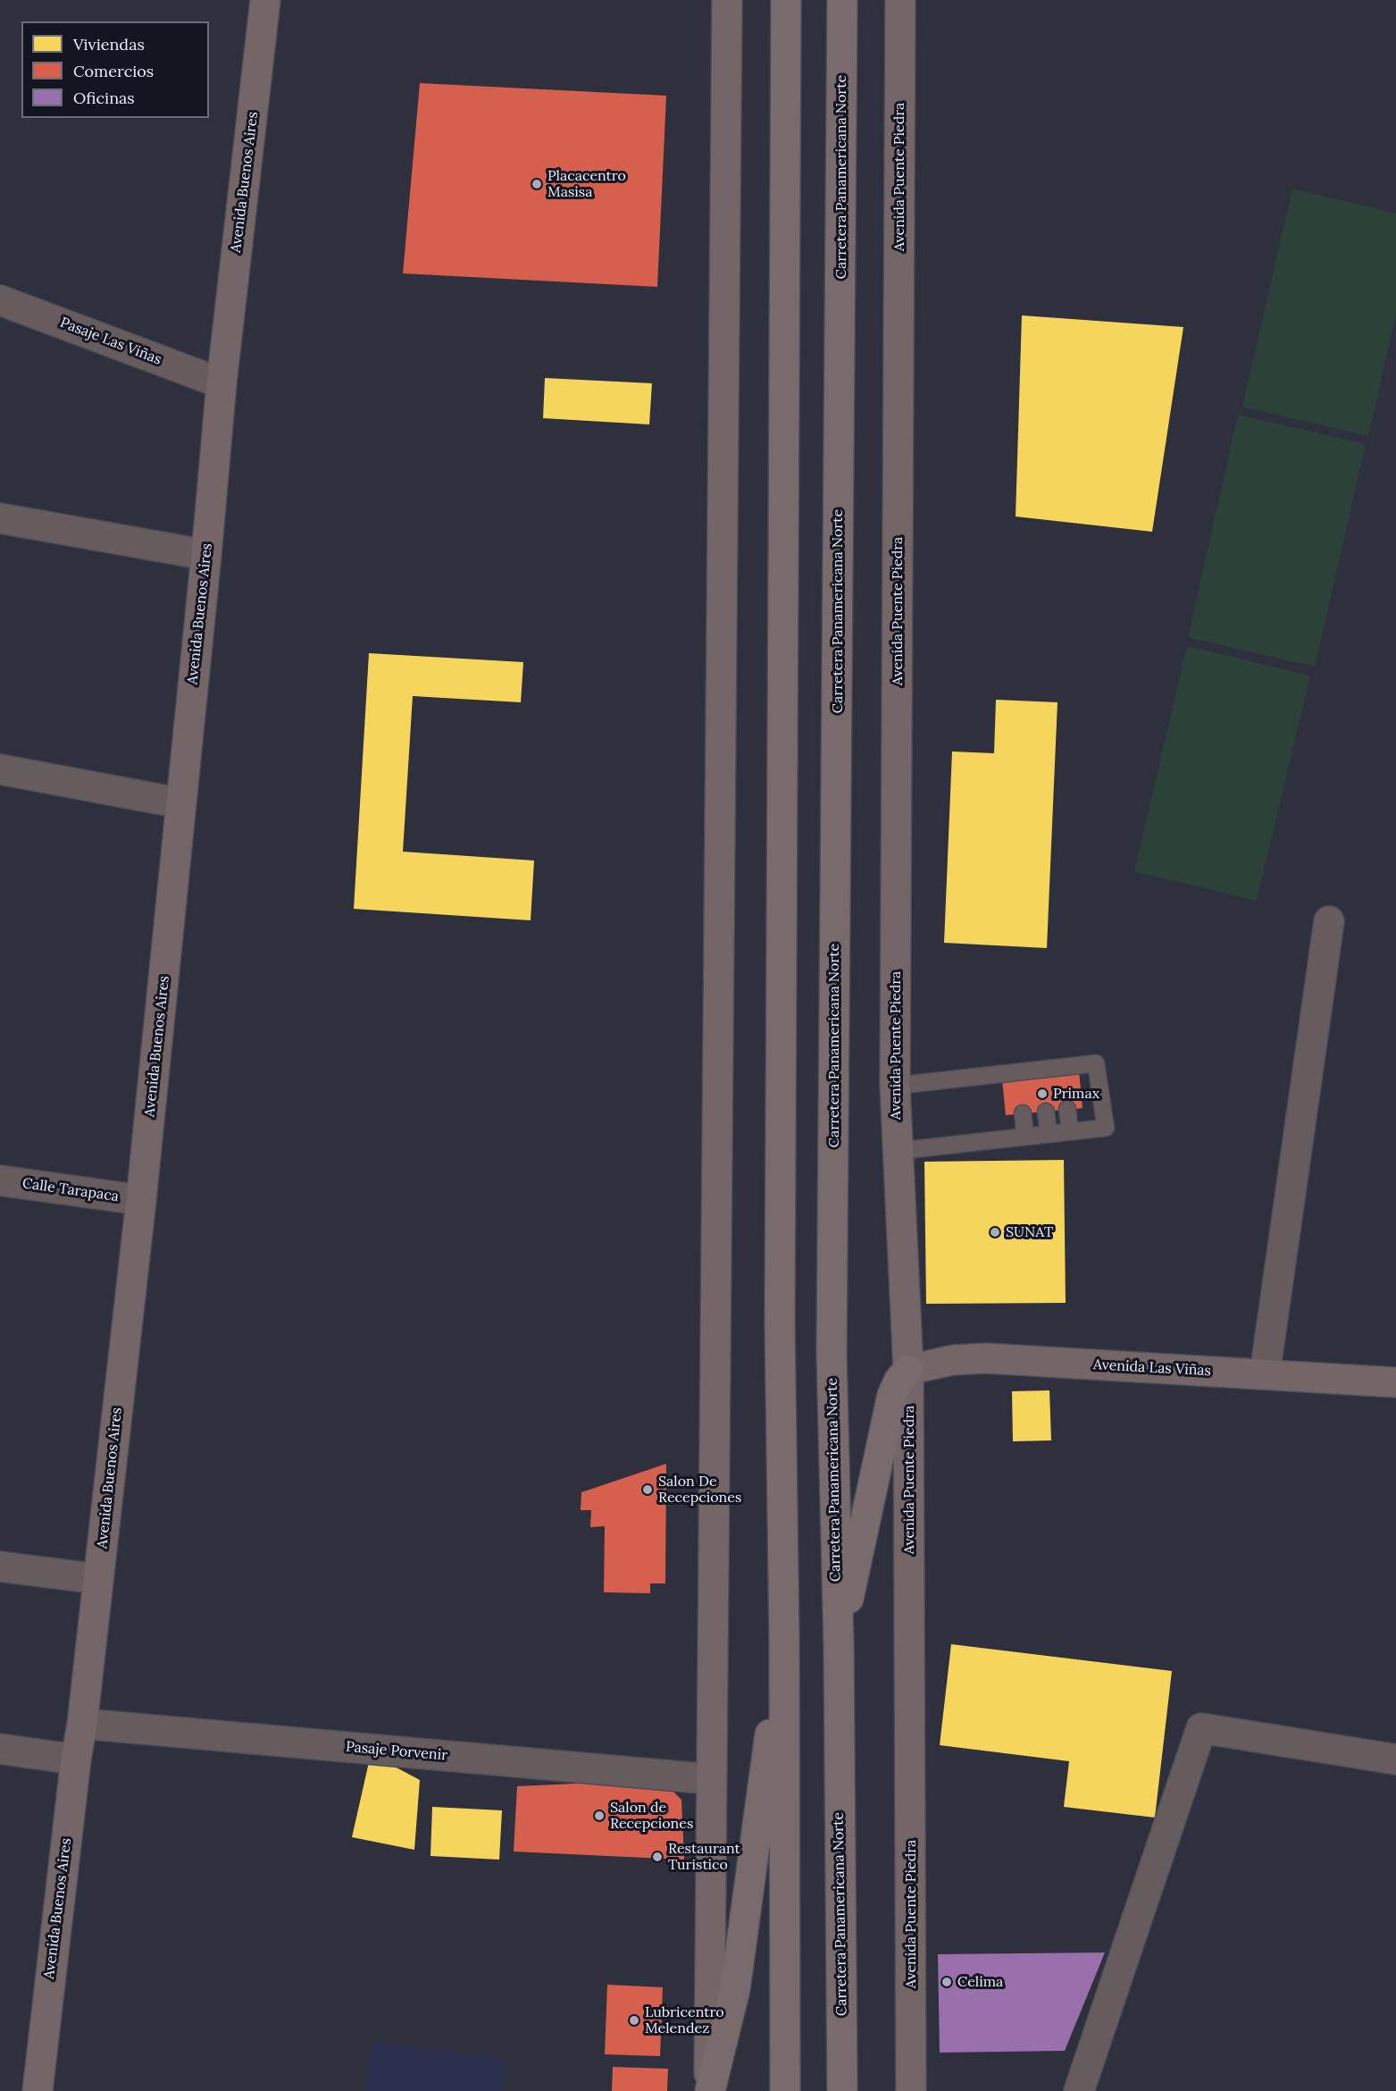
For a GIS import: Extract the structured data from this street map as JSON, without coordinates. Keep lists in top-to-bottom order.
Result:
{
  "streets": {
    "highway": ["Carretera Panamericana Norte"],
    "main road": ["Avenida Puente Piedra", "Avenida Buenos Aires", "Avenida Las Viñas"],
    "street": ["Pasaje Las Viñas", "Calle Tarapaca", "Pasaje Porvenir"]
  },
  "crossings": [
    ["Avenida Puente Piedra", "Avenida Las Viñas"],
    ["Avenida Buenos Aires", "Pasaje Las Viñas"],
    ["Avenida Buenos Aires", "Calle Tarapaca"],
    ["Avenida Buenos Aires", "Pasaje Porvenir"]
  ],
  "places": [
    "Placacentro Masisa",
    "Primax",
    "SUNAT",
    "Salon De Recepciones",
    "Salon de Recepciones",
    "Restaurant Turistico",
    "Celima",
    "Lubricentro Melendez"
  ],
  "legend": ["Viviendas", "Comercios", "Oficinas"]
}
